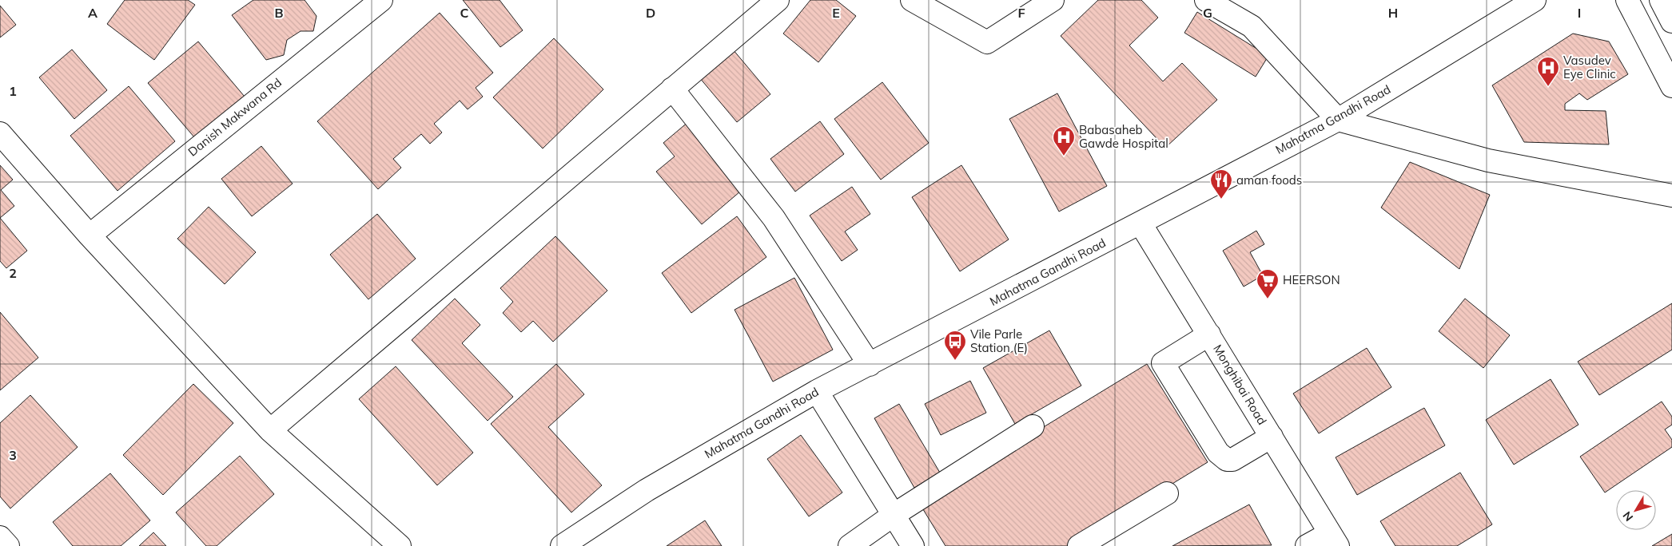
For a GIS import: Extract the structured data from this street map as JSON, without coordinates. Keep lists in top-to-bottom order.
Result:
{
  "streets": {
    "street": ["Danish Makwana Rd", "Mahatma Gandhi Road", "Monghibai Road"]
  },
  "crossings": [
    ["Mahatma Gandhi Road", "Monghibai Road"]
  ],
  "places": {
    "hospital": ["Vasudev Eye Clinic", "Babasaheb Gawde Hospital"],
    "restaurant": ["aman foods"],
    "supermarket": ["HEERSON"],
    "bus stop": ["Vile Parle Station (E)"]
  },
  "north": "bottom left",
  "grid": {
    "columns": [
      "A",
      "B",
      "C",
      "D",
      "E",
      "F",
      "G",
      "H",
      "I"
    ],
    "rows": ["1", "2", "3"]
  }
}
